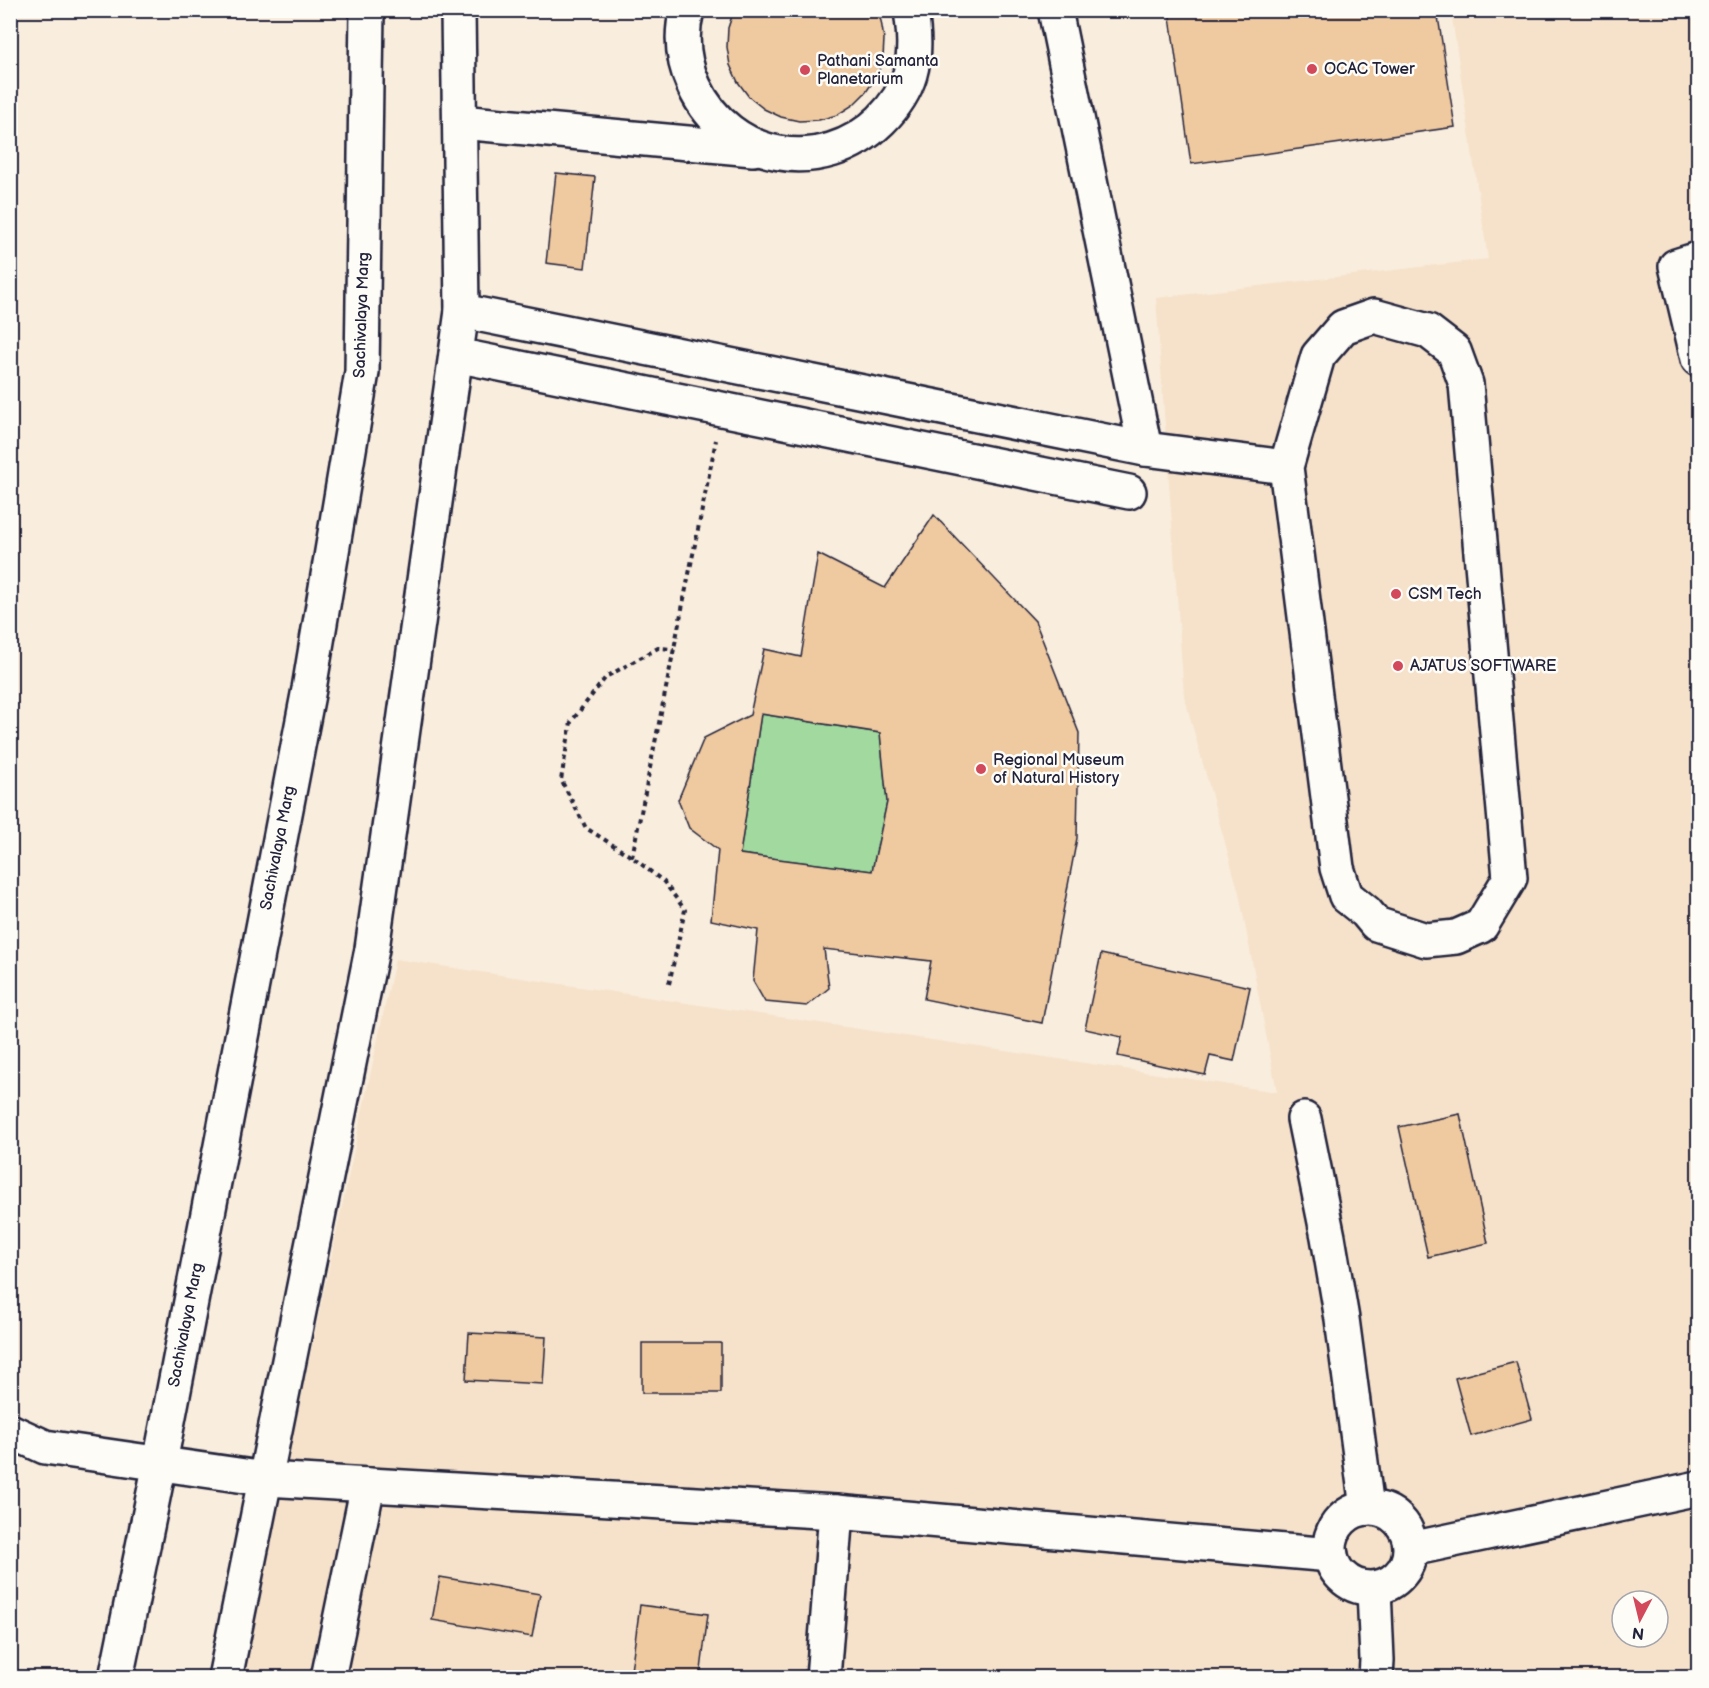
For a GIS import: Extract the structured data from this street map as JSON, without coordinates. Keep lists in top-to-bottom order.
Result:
{
  "streets": {
    "main road": ["Sachivalaya Marg"]
  },
  "places": [
    "OCAC Tower",
    "Pathani Samanta Planetarium",
    "CSM Tech",
    "AJATUS SOFTWARE",
    "Regional Museum of Natural History"
  ],
  "north": "bottom"
}
